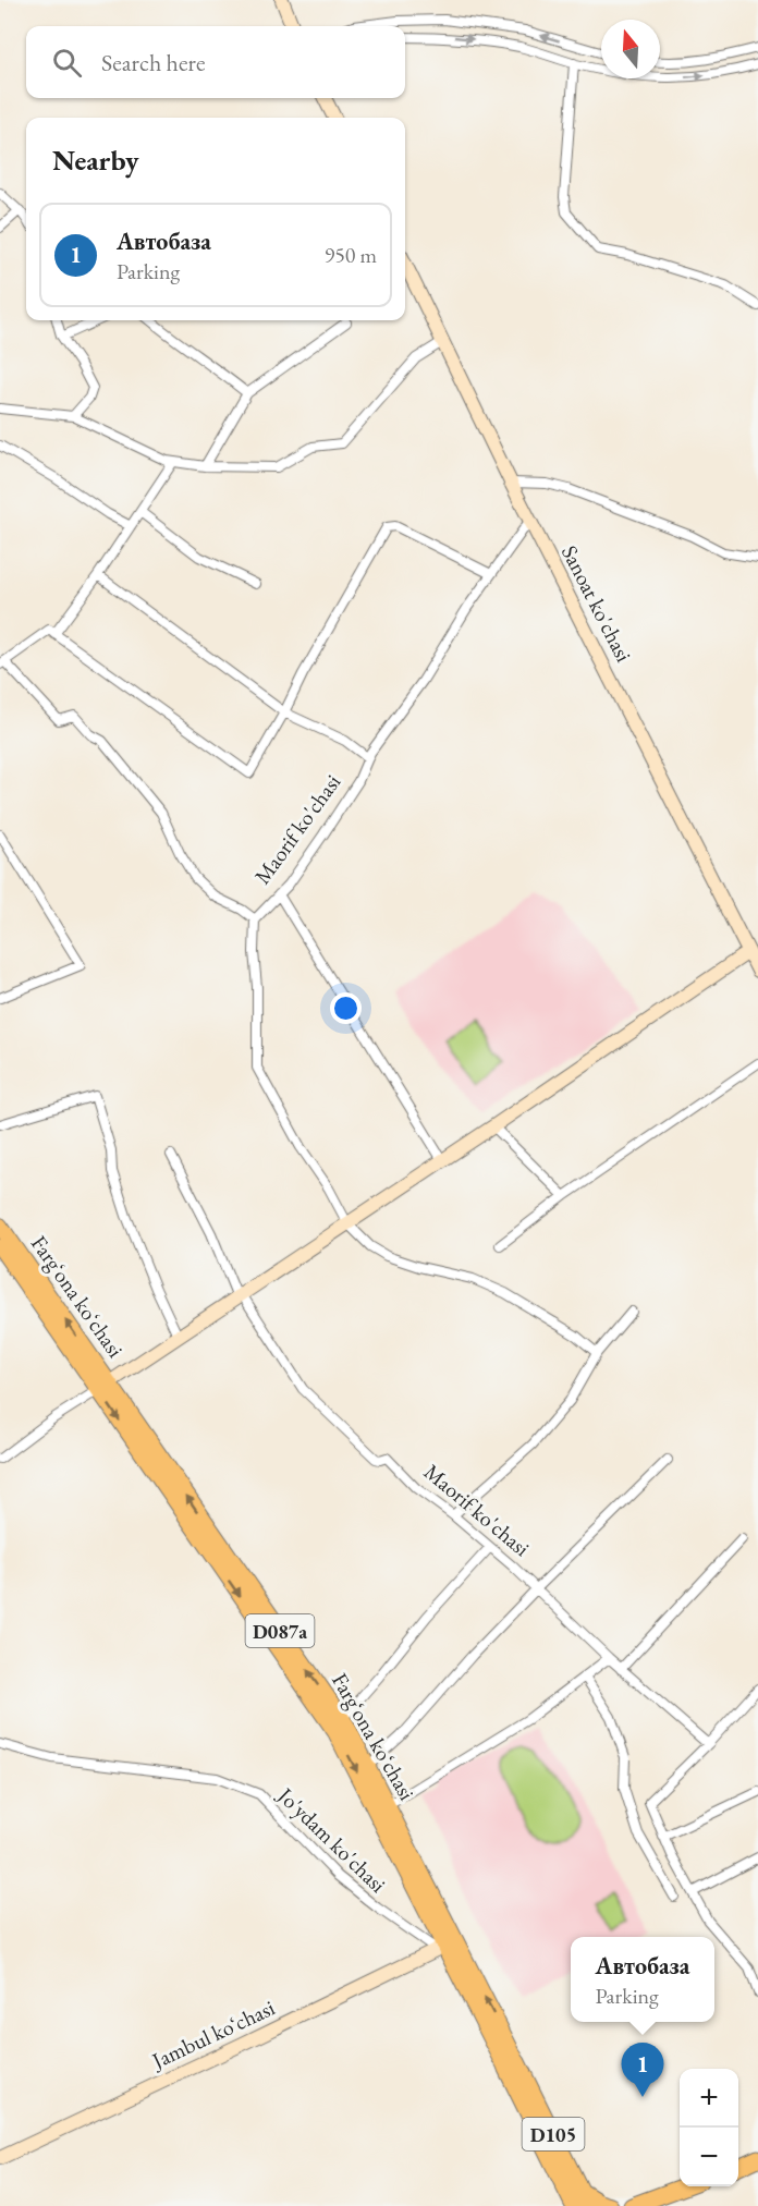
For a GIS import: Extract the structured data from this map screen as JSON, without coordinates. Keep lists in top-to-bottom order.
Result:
{
  "streets": {
    "highway": ["Fargʻona koʻchasi", "D105"],
    "main road": ["D087a"],
    "street": [
      "Sanoat ko'chasi",
      "Maorif ko'chasi",
      "Jo'ydam ko'chasi",
      "Jambul koʻchasi"
    ]
  },
  "crossings": [
    ["Sanoat ko'chasi", "Maorif ko'chasi"],
    ["Fargʻona koʻchasi", "Jo'ydam ko'chasi"],
    ["Fargʻona koʻchasi", "Jambul koʻchasi"],
    ["Fargʻona koʻchasi", "D105"],
    ["Jo'ydam ko'chasi", "Jambul koʻchasi"]
  ],
  "north": "top",
  "page": {
    "search": "Search here",
    "heading": "Nearby",
    "list": [
      {
        "mark": "1",
        "name": "Автобаза",
        "note": "Parking",
        "value": "950 m"
      }
    ],
    "popup": ["Автобаза", "Parking"],
    "pins": "1",
    "map_buttons": ["+", "−"]
  }
}
